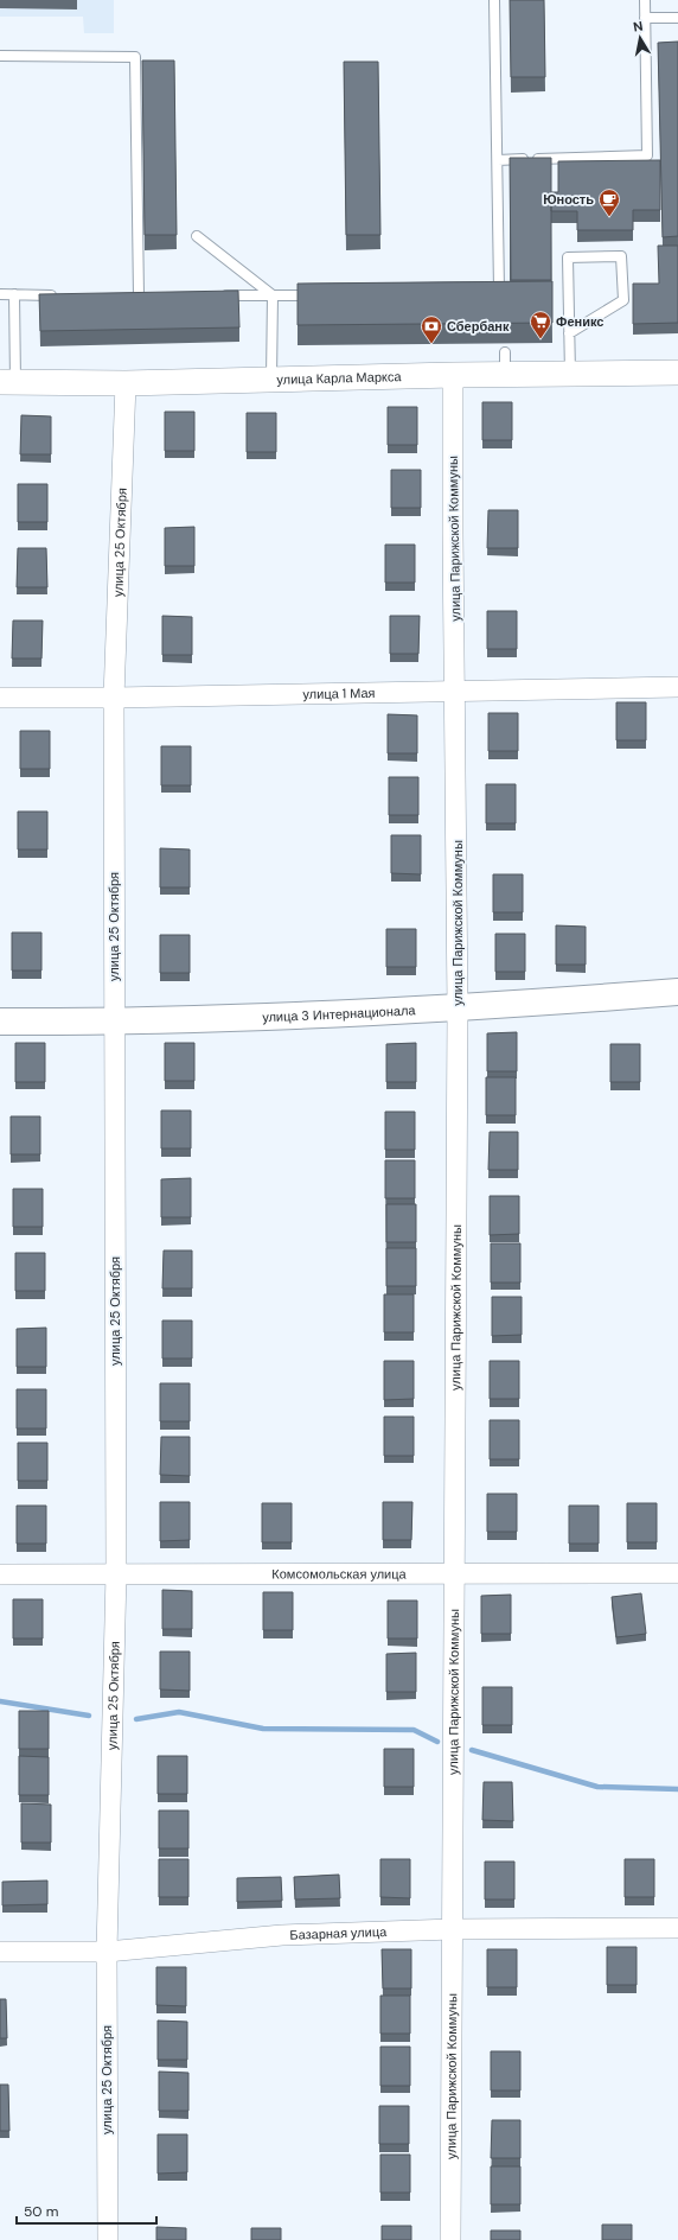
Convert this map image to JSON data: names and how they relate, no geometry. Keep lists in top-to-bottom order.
{
  "streets": {
    "main road": ["улица 3 Интернационала"],
    "street": [
      "улица Карла Маркса",
      "улица Парижской Коммуны",
      "улица 25 Октября",
      "улица 1 Мая",
      "Комсомольская улица",
      "Базарная улица"
    ]
  },
  "crossings": [
    ["улица Карла Маркса", "улица Парижской Коммуны"],
    ["улица Карла Маркса", "улица 25 Октября"],
    ["улица Парижской Коммуны", "улица 1 Мая"],
    ["улица Парижской Коммуны", "улица 3 Интернационала"],
    ["улица Парижской Коммуны", "Комсомольская улица"],
    ["улица Парижской Коммуны", "Базарная улица"],
    ["улица 25 Октября", "улица 1 Мая"],
    ["улица 25 Октября", "улица 3 Интернационала"],
    ["улица 25 Октября", "Комсомольская улица"],
    ["улица 25 Октября", "Базарная улица"]
  ],
  "places": {
    "cafe": ["Юность"],
    "supermarket": ["Феникс"],
    "bank": ["Сбербанк"]
  },
  "scale_bar": "50 m",
  "north": "top"
}
